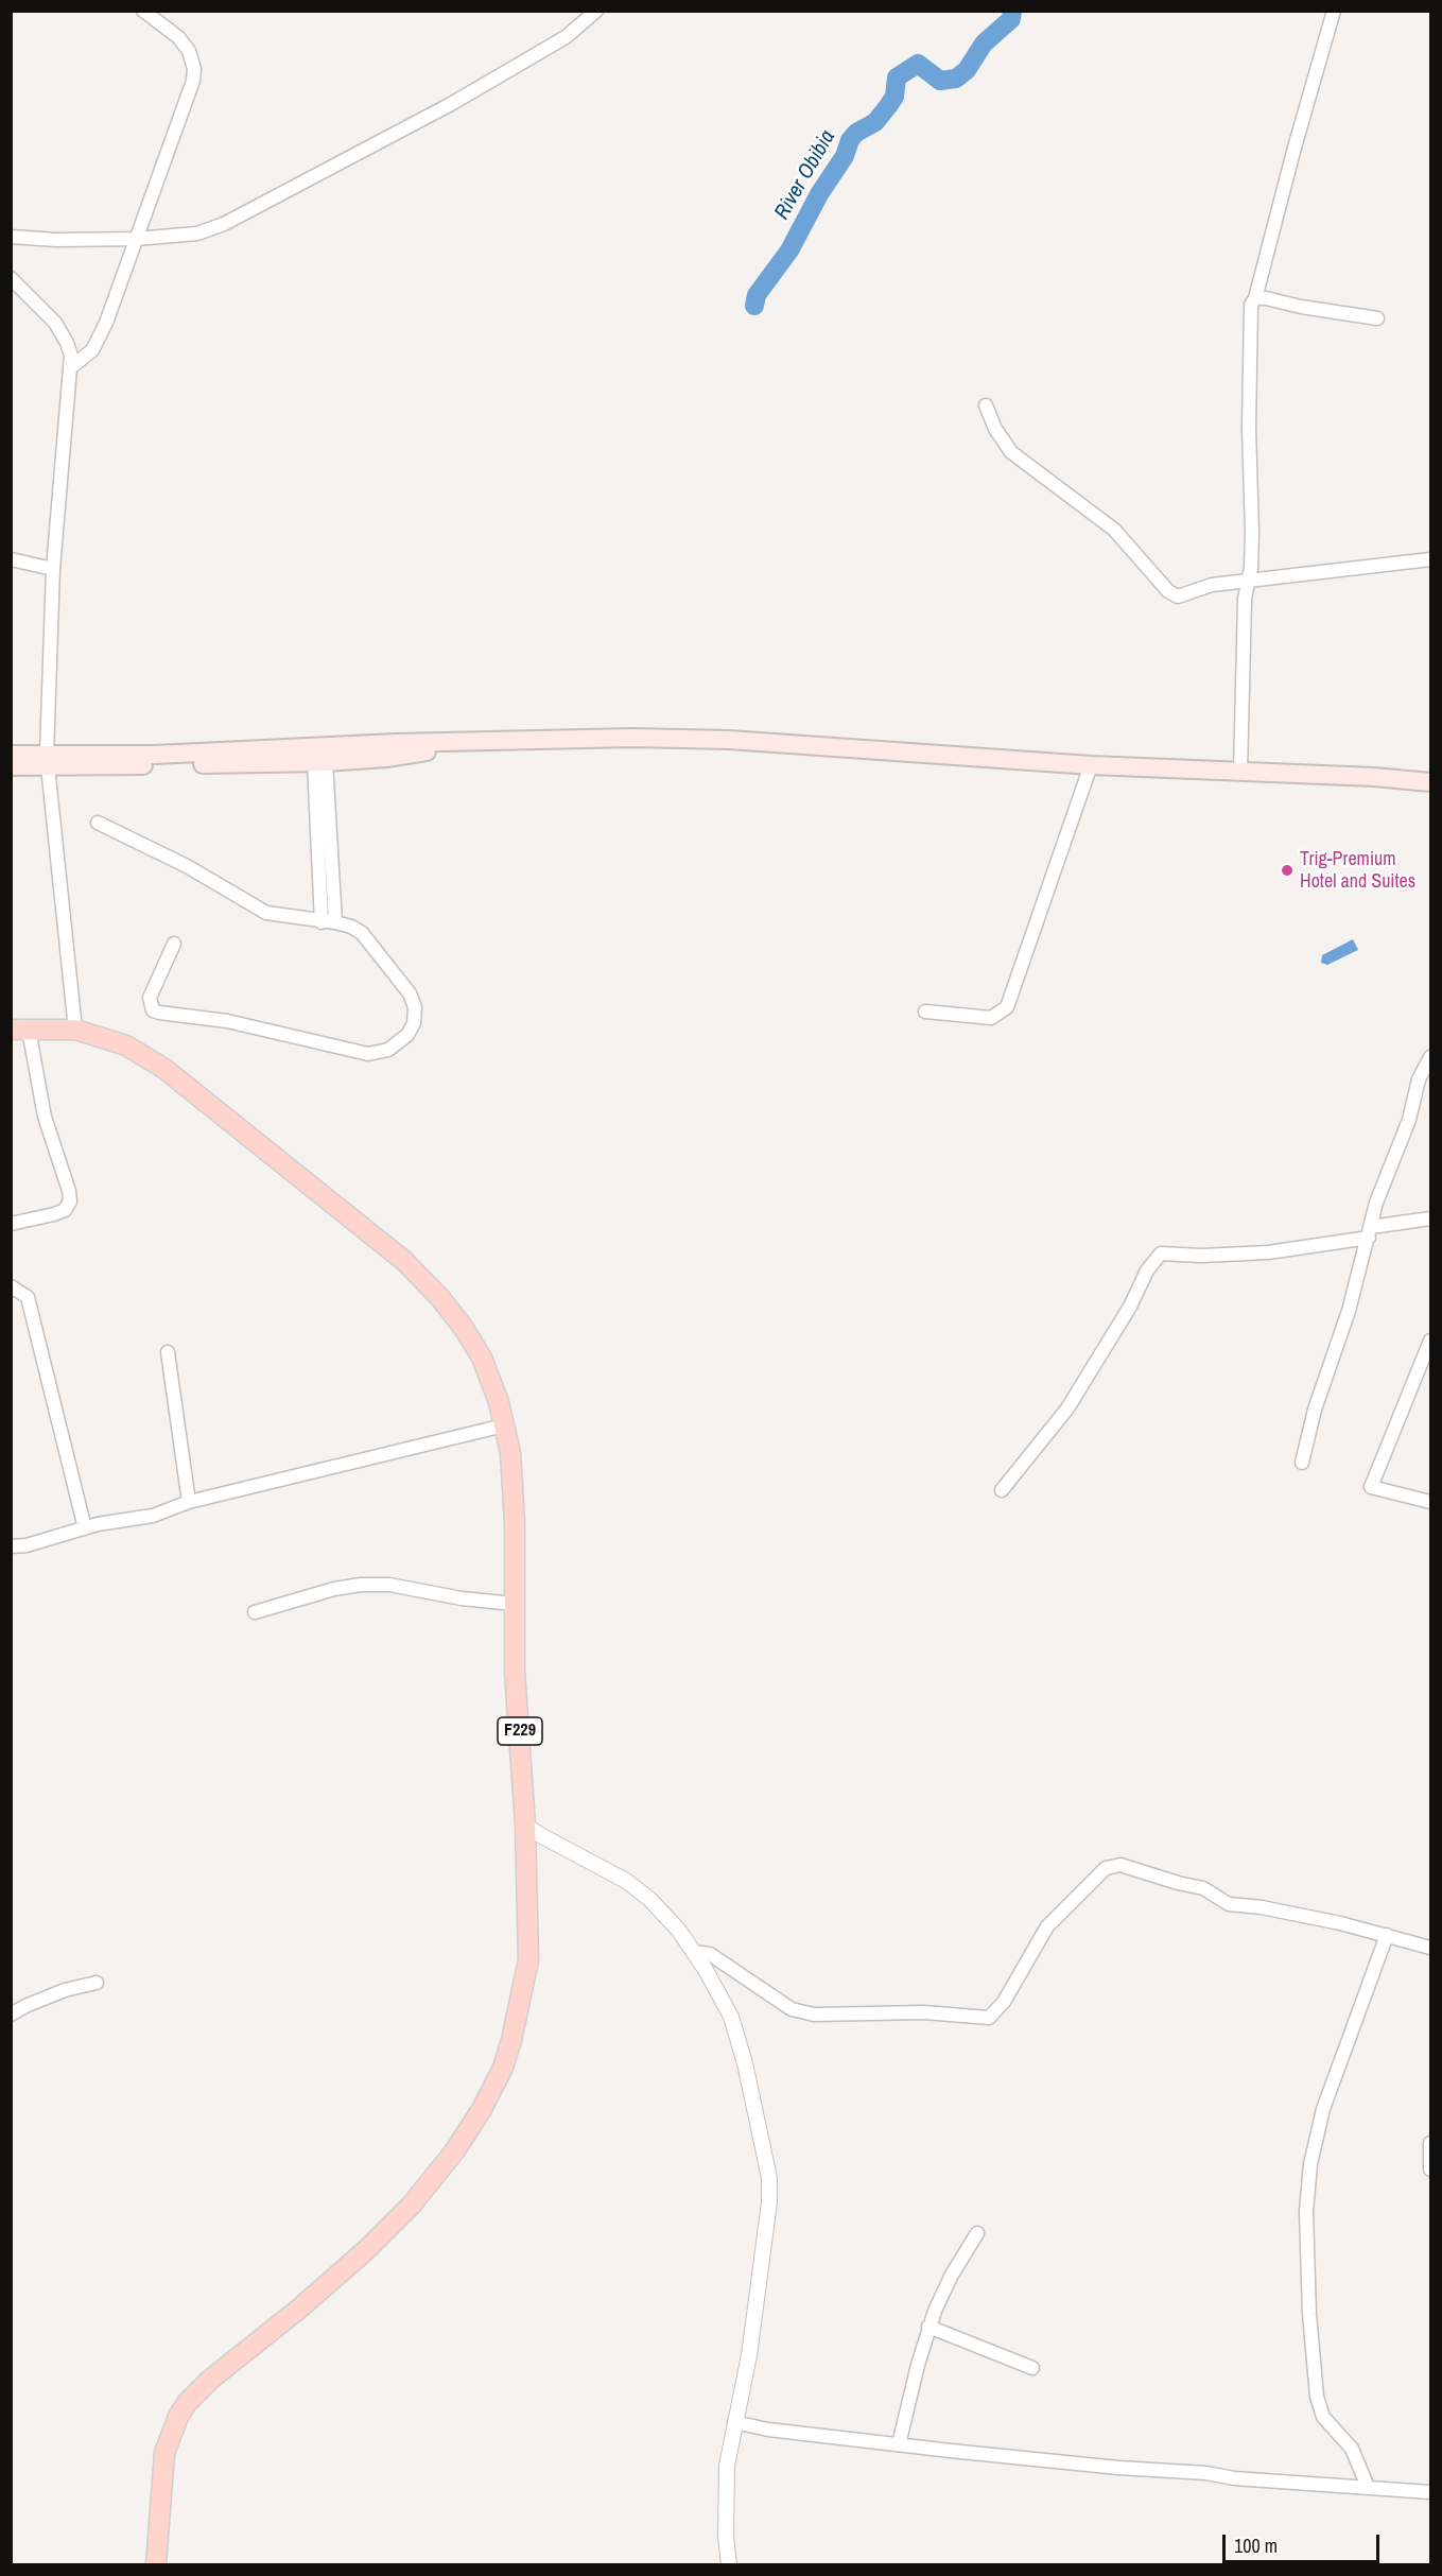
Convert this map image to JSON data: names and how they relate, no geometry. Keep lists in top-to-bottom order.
{
  "streets": {
    "main road": ["F229"]
  },
  "water": ["River Obibia"],
  "places": ["Trig-Premium Hotel and Suites"],
  "scale_bar": "100 m"
}
